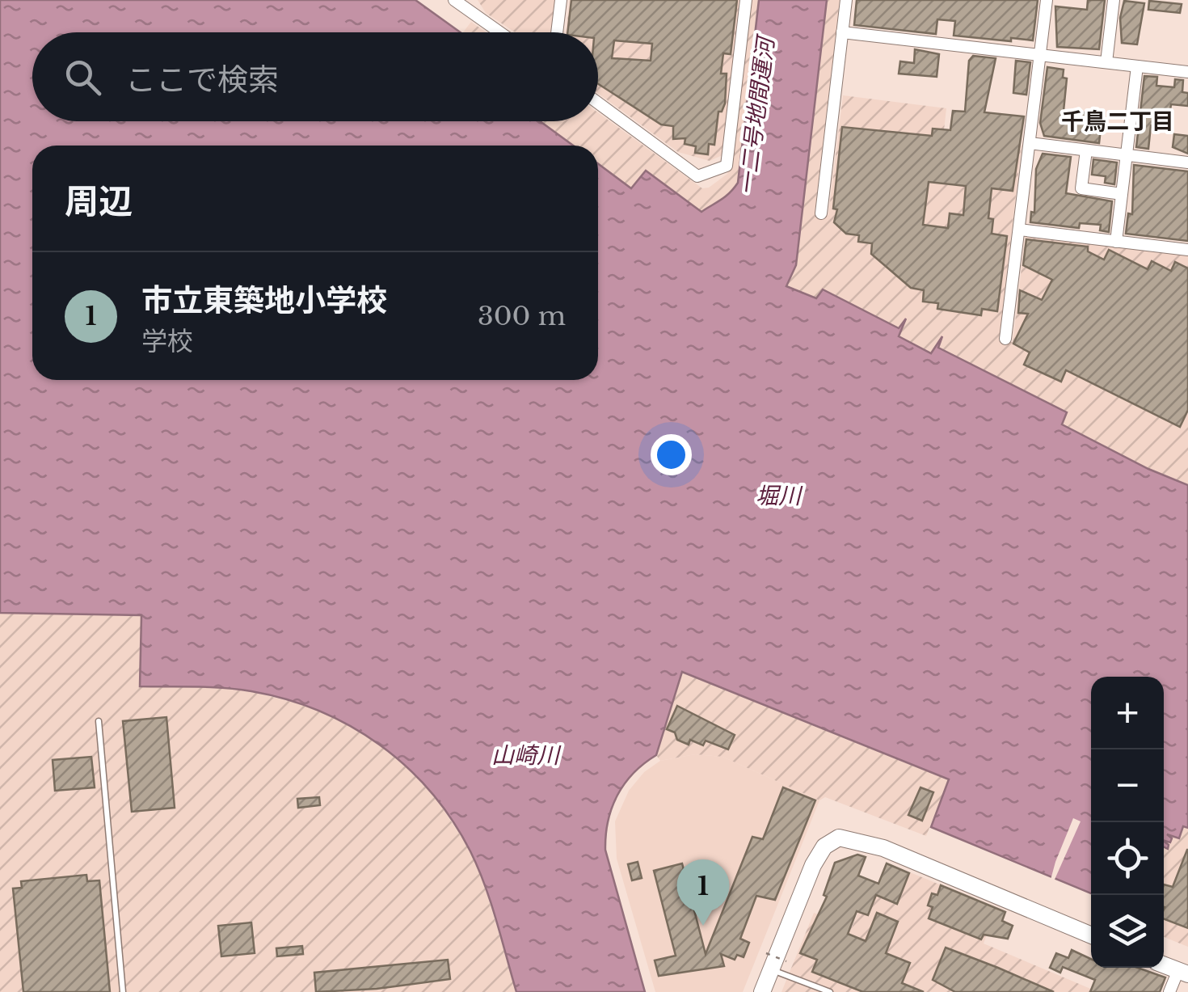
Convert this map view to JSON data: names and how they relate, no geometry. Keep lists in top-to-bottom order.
{
  "districts": ["千鳥二丁目"],
  "water": ["一二号地間運河", "堀川", "山崎川"],
  "page": {
    "search": "ここで検索",
    "heading": "周辺",
    "list": [
      {
        "mark": "1",
        "name": "市立東築地小学校",
        "note": "学校",
        "value": "300 m"
      }
    ],
    "map_buttons": ["+", "−"],
    "pins": "1"
  }
}
